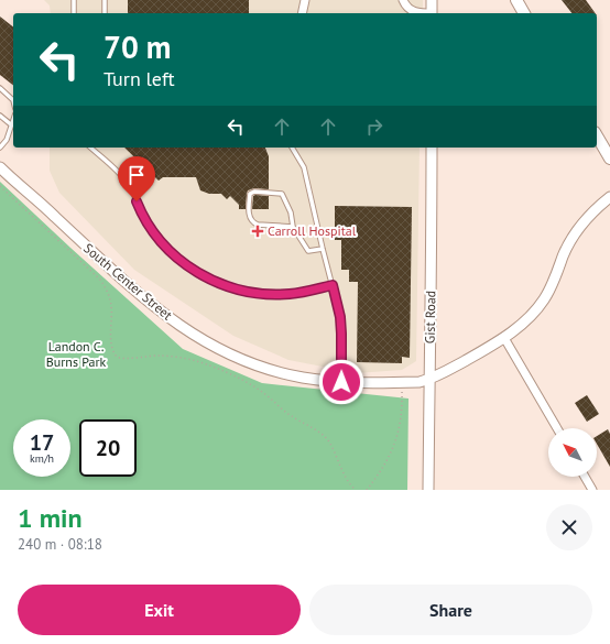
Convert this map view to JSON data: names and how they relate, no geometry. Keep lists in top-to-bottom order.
{
  "streets": {
    "street": ["South Center Street", "Gist Road"]
  },
  "crossings": [
    ["South Center Street", "Gist Road"]
  ],
  "parks": ["Landon C. Burns Park"],
  "places": {
    "health": ["Carroll Hospital"]
  },
  "north": "top left",
  "page": {
    "turn": ["70 m", "Turn left"],
    "speed": "17 km/h",
    "limit": "20",
    "heading": ["1 min", "240 m · 08:18"],
    "buttons": ["Exit", "Share"]
  }
}
